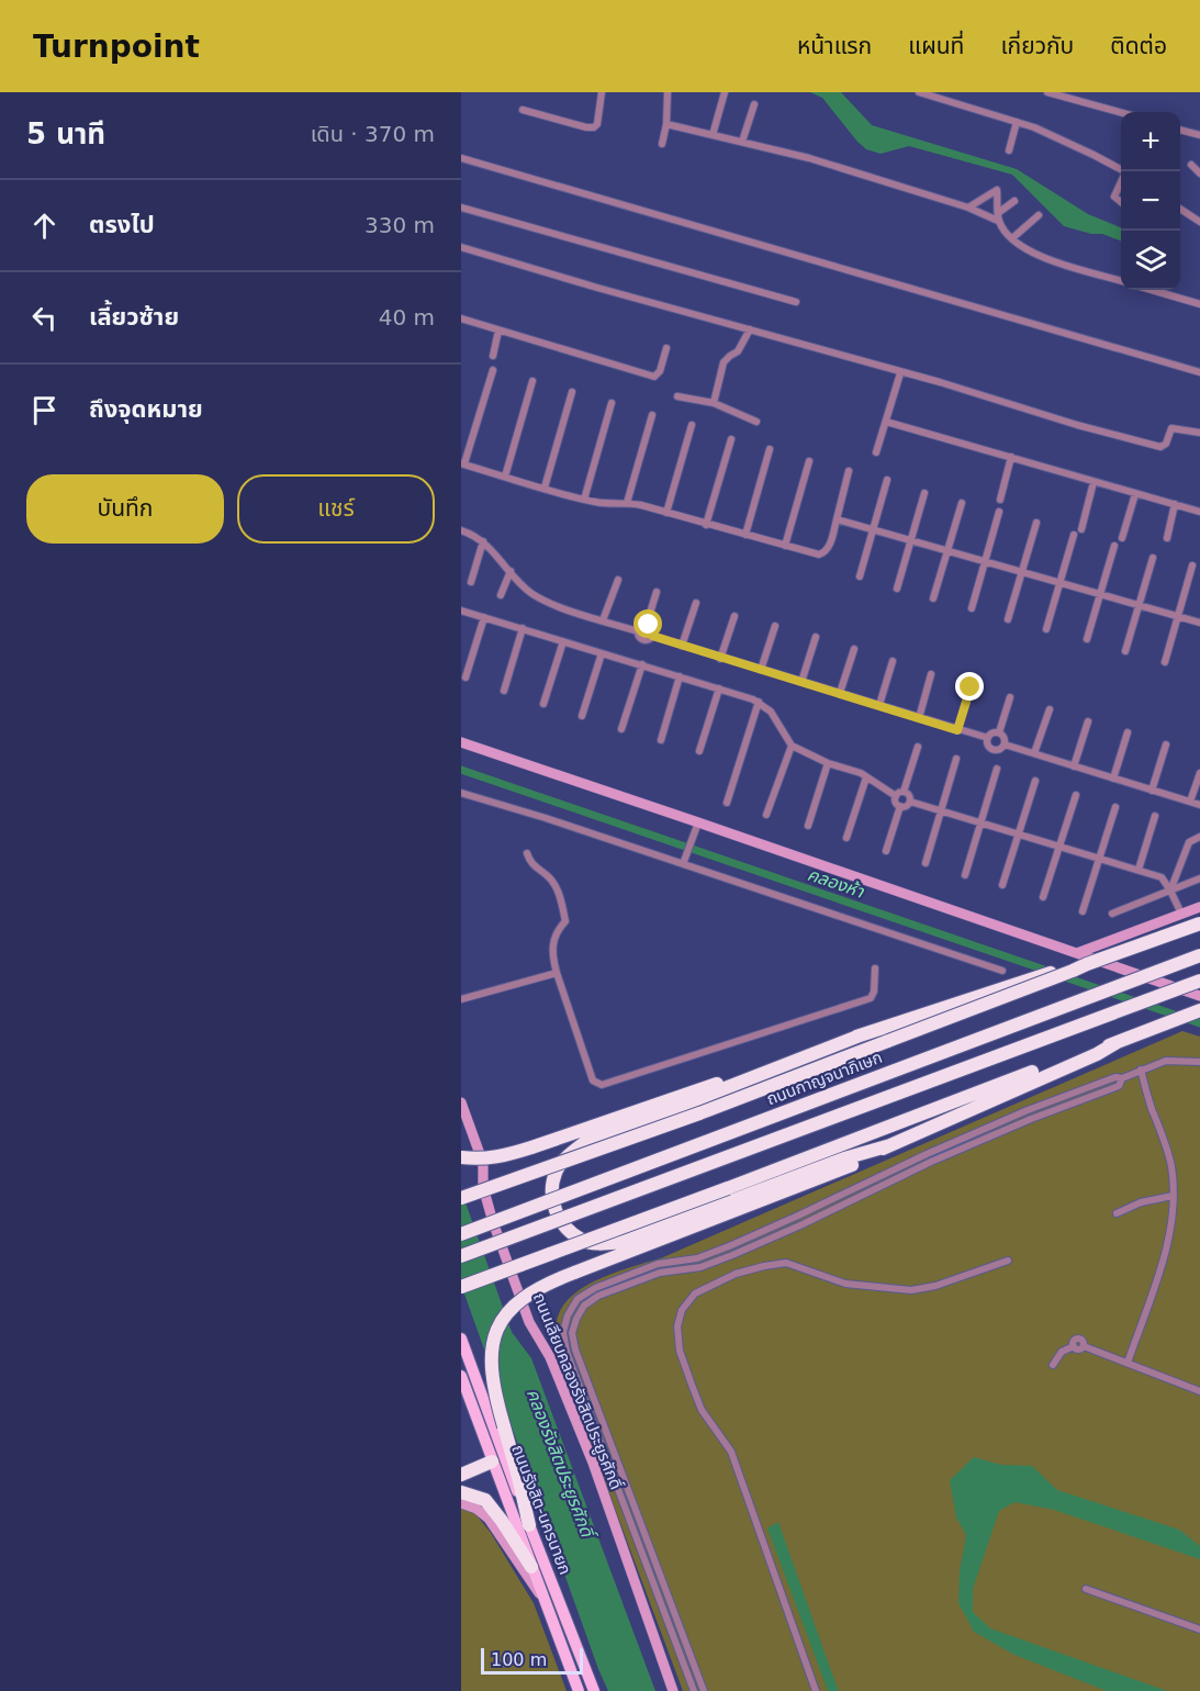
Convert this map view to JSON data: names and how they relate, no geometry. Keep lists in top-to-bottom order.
{
  "streets": {
    "highway": ["ถนนกาญจนาภิเษก"],
    "main road": ["ถนนรังสิต-นครนายก"],
    "street": ["ถนนเลียบคลองรังสิตประยูรศักดิ์"]
  },
  "water": ["คลองห้า", "คลองรังสิตประยูรศักดิ์"],
  "scale_bar": "100 m",
  "page": {
    "header": "Turnpoint",
    "nav": [
      "หน้าแรก",
      "แผนที่",
      "เกี่ยวกับ",
      "ติดต่อ"
    ],
    "heading": ["5 นาที", "เดิน · 370 m"],
    "map_buttons": ["+", "−"],
    "list": [
      ["ตรงไป", "330 m"],
      ["เลี้ยวซ้าย", "40 m"],
      "ถึงจุดหมาย"
    ],
    "buttons": ["บันทึก", "แชร์"],
    "scale": "100 m"
  }
}
